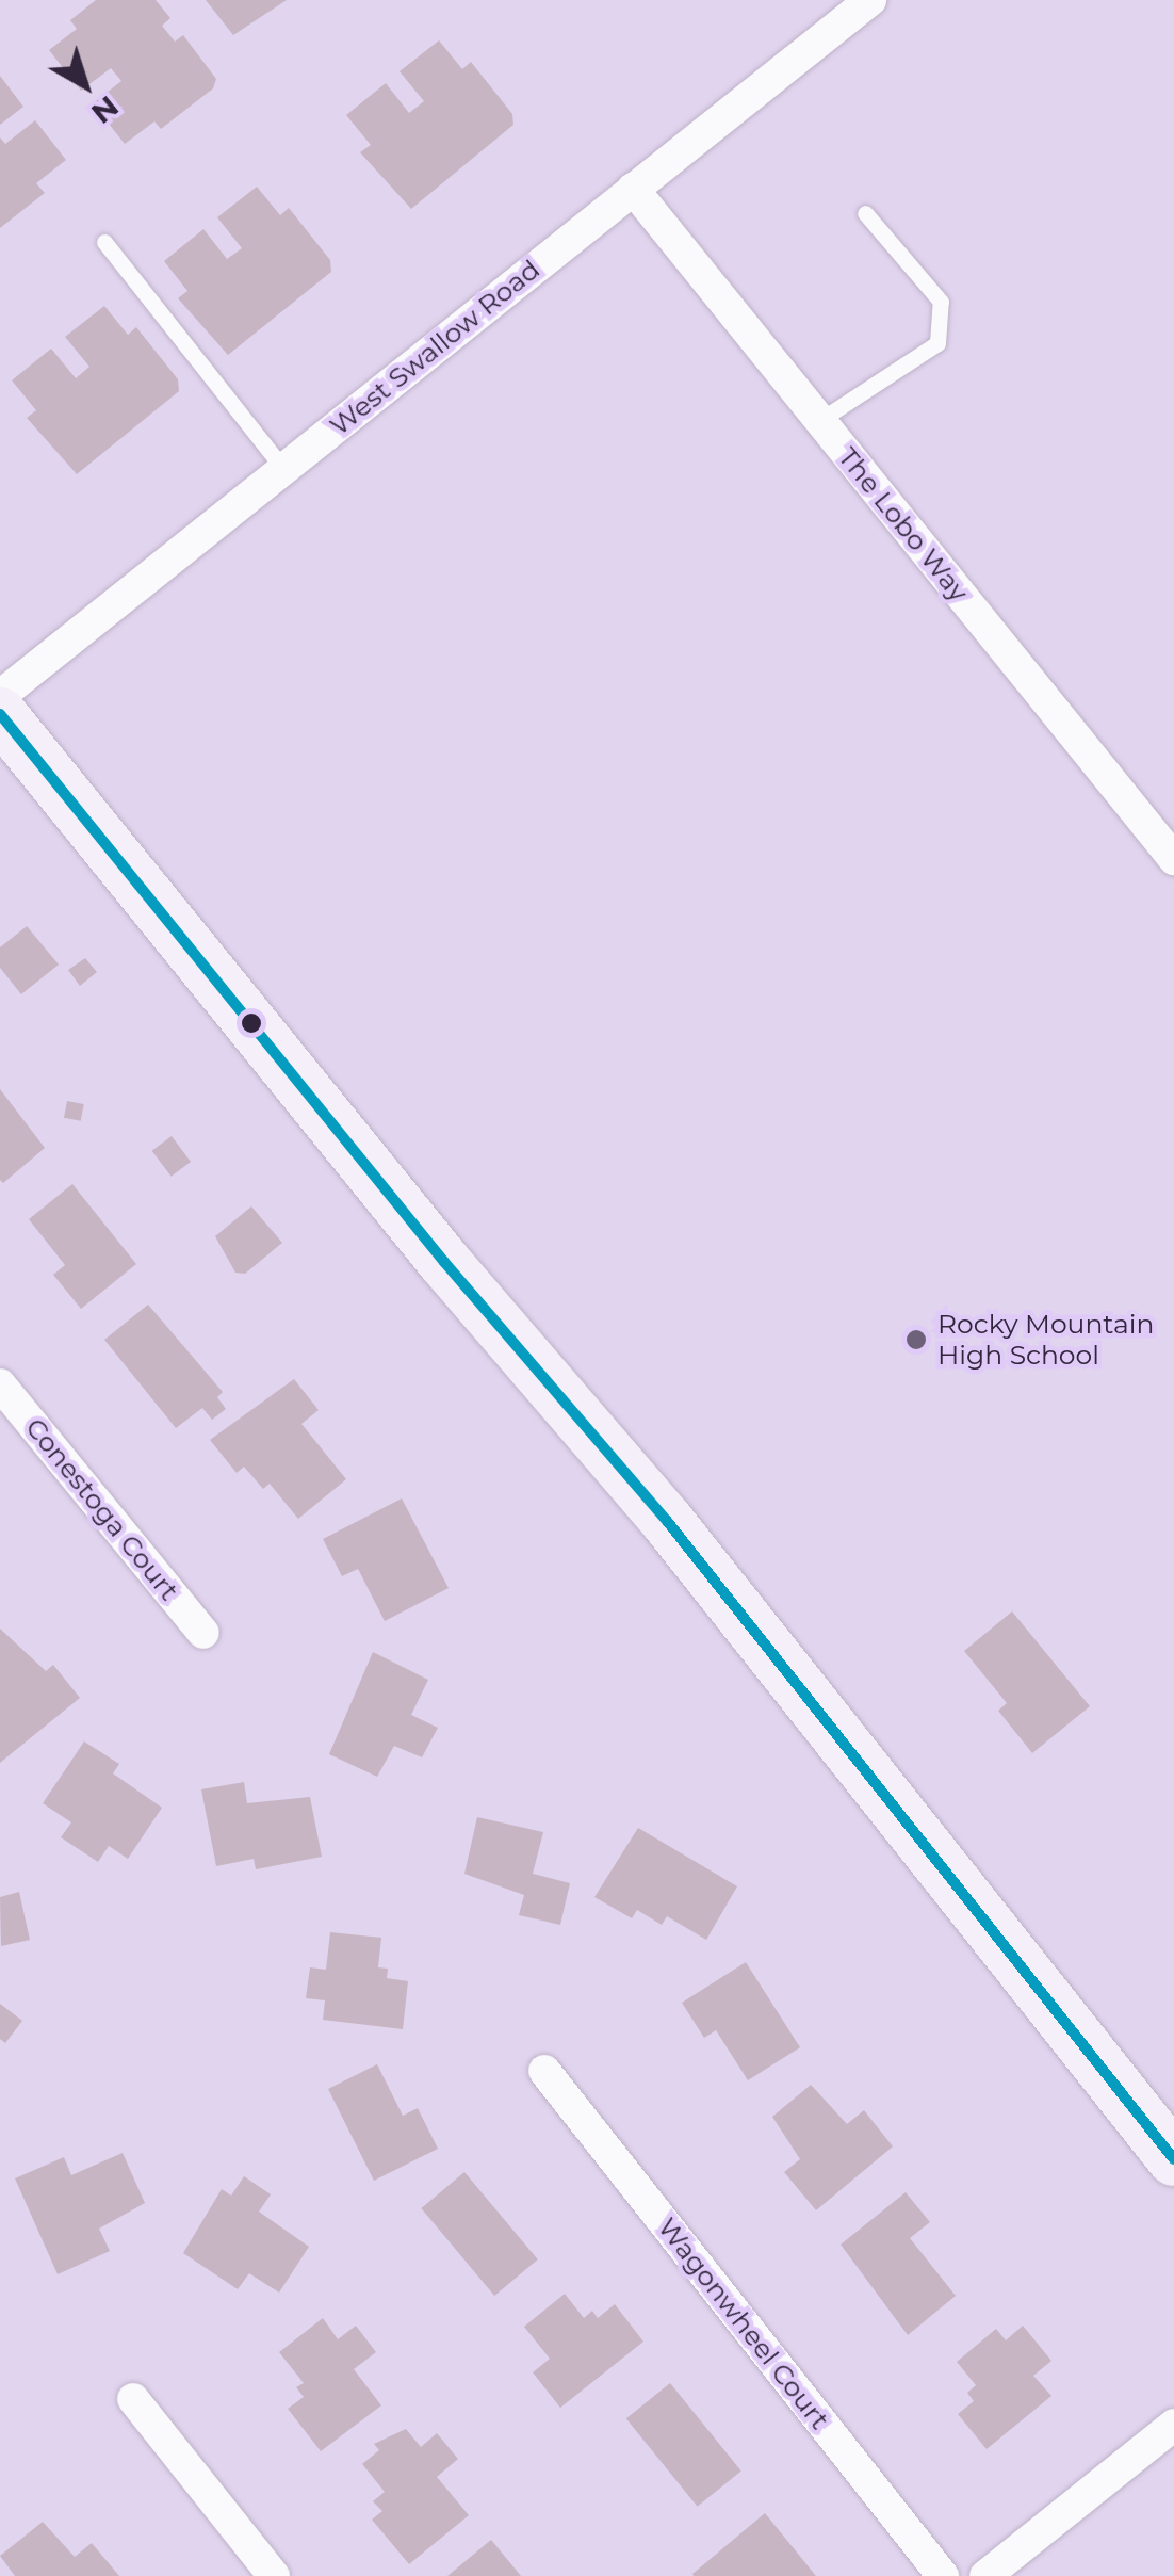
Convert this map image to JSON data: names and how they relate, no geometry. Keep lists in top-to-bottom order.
{
  "streets": {
    "street": [
      "West Swallow Road",
      "The Lobo Way",
      "Conestoga Court",
      "Wagonwheel Court"
    ]
  },
  "crossings": [
    ["West Swallow Road", "The Lobo Way"]
  ],
  "places": ["Rocky Mountain High School"],
  "north": "bottom right"
}
